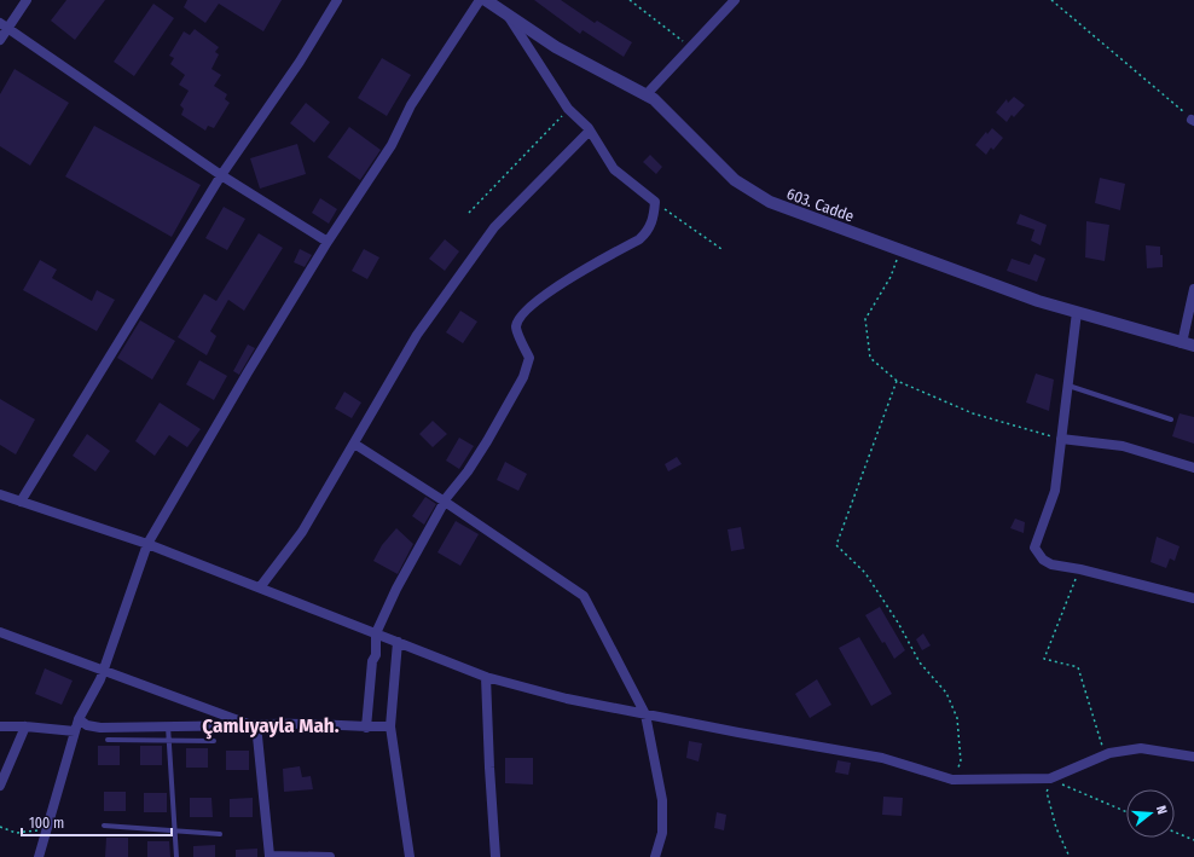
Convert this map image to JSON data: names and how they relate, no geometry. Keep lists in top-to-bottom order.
{
  "streets": {
    "street": ["603. Cadde"]
  },
  "districts": ["Çamlıyayla Mah."],
  "scale_bar": "100 m",
  "north": "right"
}
